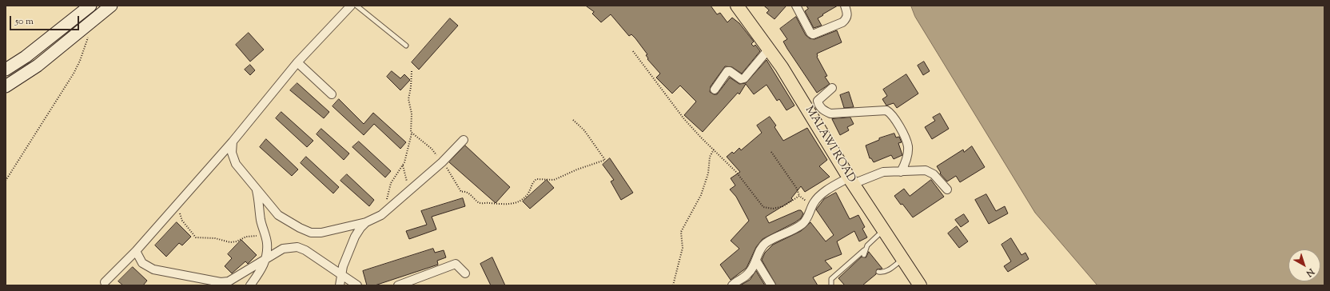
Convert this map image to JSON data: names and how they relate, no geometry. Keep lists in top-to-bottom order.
{
  "streets": {
    "main road": ["MALAWI ROAD"]
  },
  "scale_bar": "50 m",
  "north": "bottom right"
}
